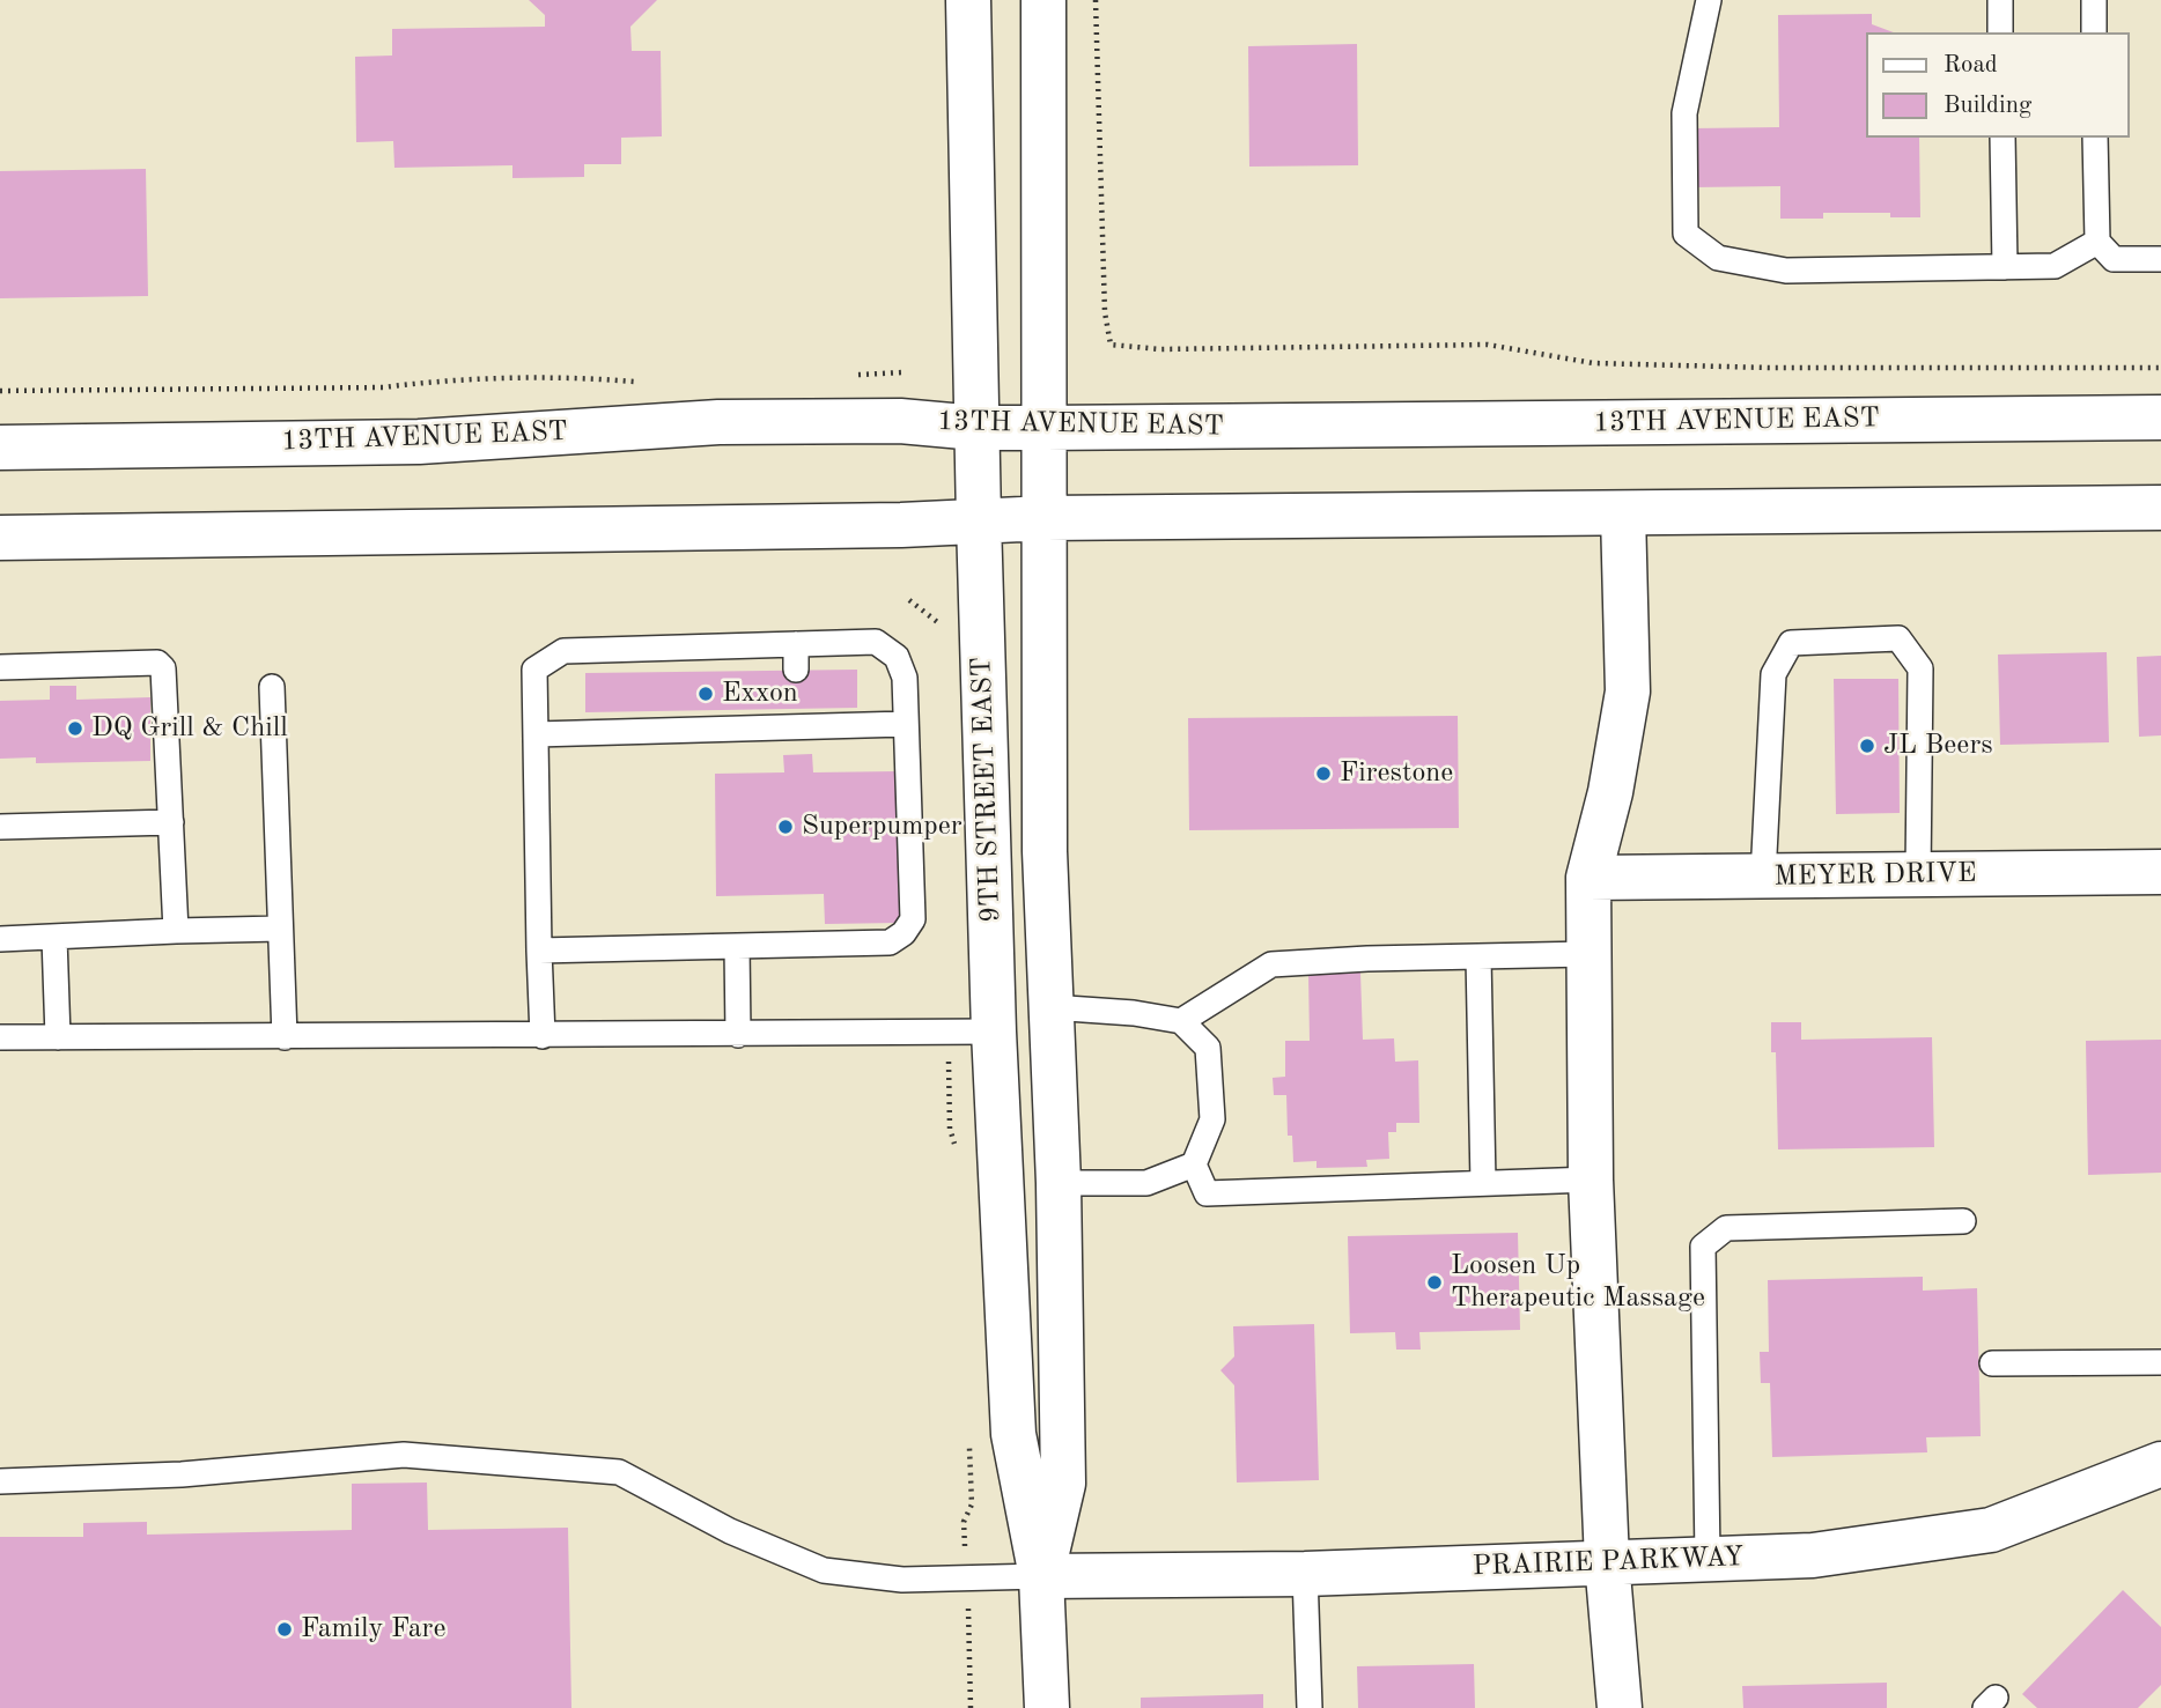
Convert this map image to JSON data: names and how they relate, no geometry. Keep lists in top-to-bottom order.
{
  "streets": {
    "main road": [
      "13TH AVENUE EAST",
      "9TH STREET EAST",
      "MEYER DRIVE",
      "PRAIRIE PARKWAY"
    ]
  },
  "crossings": [
    ["13TH AVENUE EAST", "9TH STREET EAST"],
    ["9TH STREET EAST", "PRAIRIE PARKWAY"]
  ],
  "places": [
    "Exxon",
    "DQ Grill & Chill",
    "JL Beers",
    "Firestone",
    "Superpumper",
    "Loosen Up Therapeutic Massage",
    "Family Fare"
  ],
  "legend": ["Road", "Building"]
}
